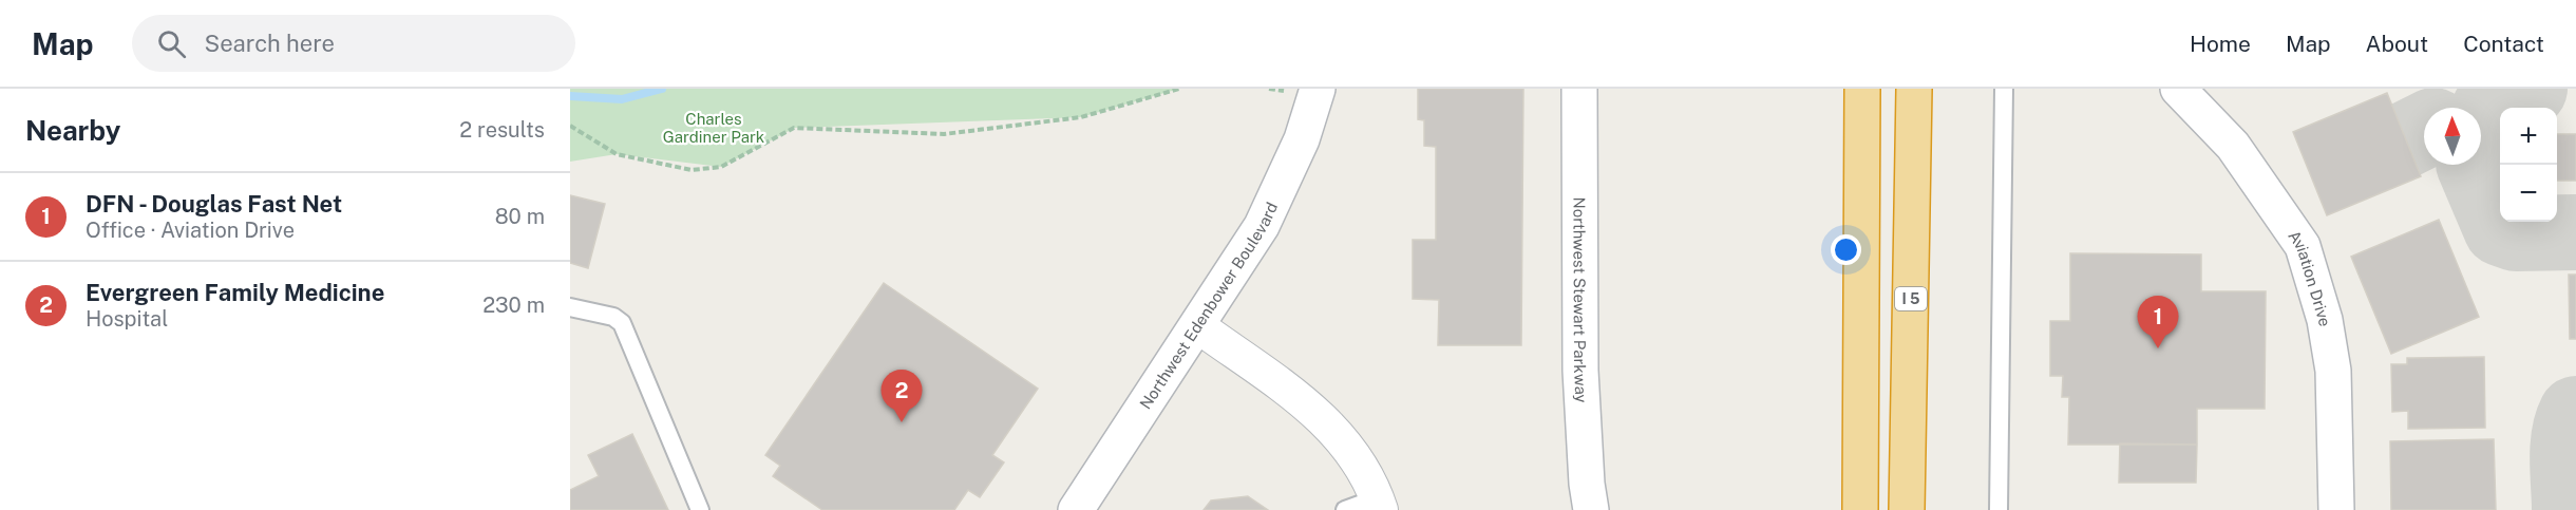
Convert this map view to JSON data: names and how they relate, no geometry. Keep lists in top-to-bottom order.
{
  "streets": {
    "highway": ["I 5"],
    "street": ["Aviation Drive", "Northwest Stewart Parkway", "Northwest Edenbower Boulevard"]
  },
  "parks": ["Charles Gardiner Park"],
  "north": "top",
  "page": {
    "header": "Map",
    "search": "Search here",
    "nav": [
      "Home",
      "Map",
      "About",
      "Contact"
    ],
    "heading": ["Nearby", "2 results"],
    "map_buttons": ["+", "−"],
    "list": [
      {
        "mark": "1",
        "name": "DFN - Douglas Fast Net",
        "note": "Office · Aviation Drive",
        "value": "80 m"
      },
      {
        "mark": "2",
        "name": "Evergreen Family Medicine",
        "note": "Hospital",
        "value": "230 m"
      }
    ],
    "pins": ["1", "2"]
  }
}
